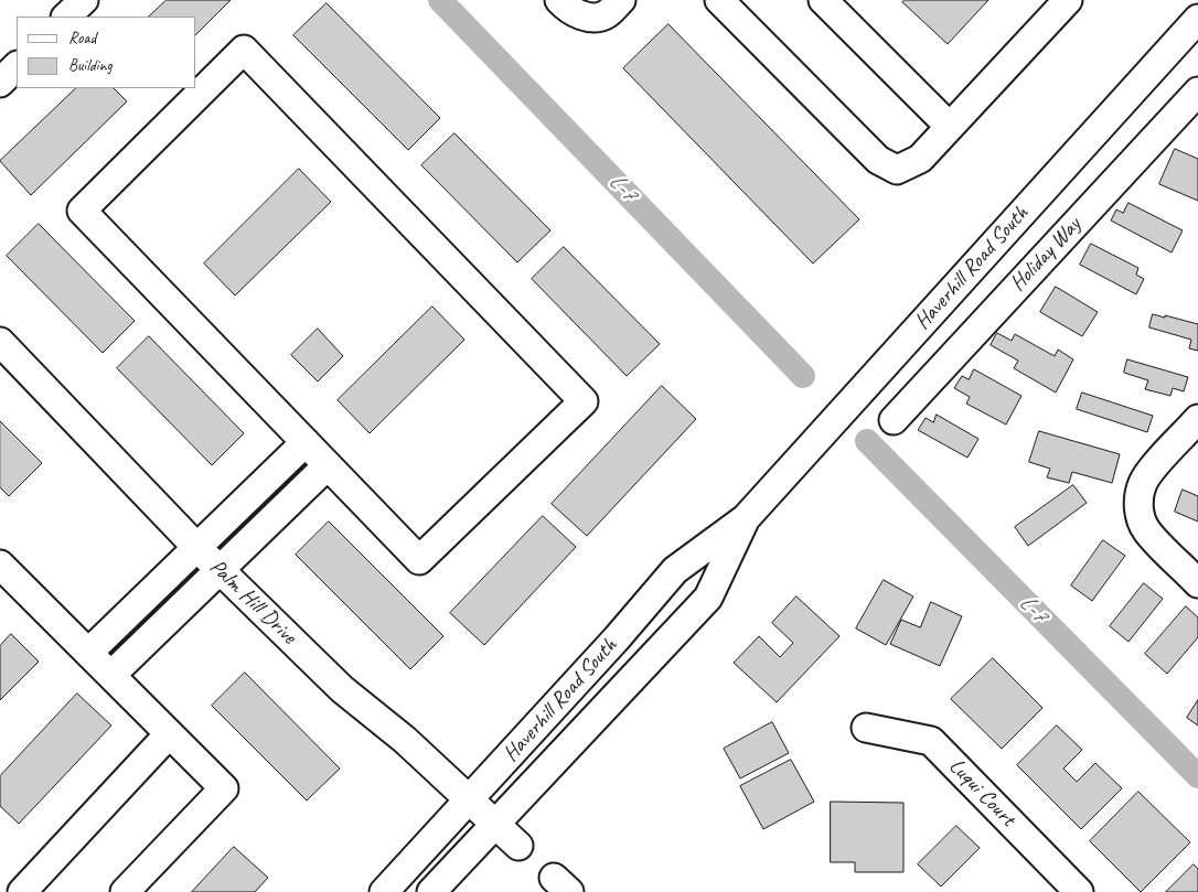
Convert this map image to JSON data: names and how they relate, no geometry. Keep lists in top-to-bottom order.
{
  "streets": {
    "street": [
      "Holiday Way",
      "Haverhill Road South",
      "Palm Hill Drive",
      "Luqui Court"
    ]
  },
  "crossings": [
    ["Haverhill Road South", "Palm Hill Drive"]
  ],
  "water": ["L-7"],
  "legend": ["Road", "Building"]
}
